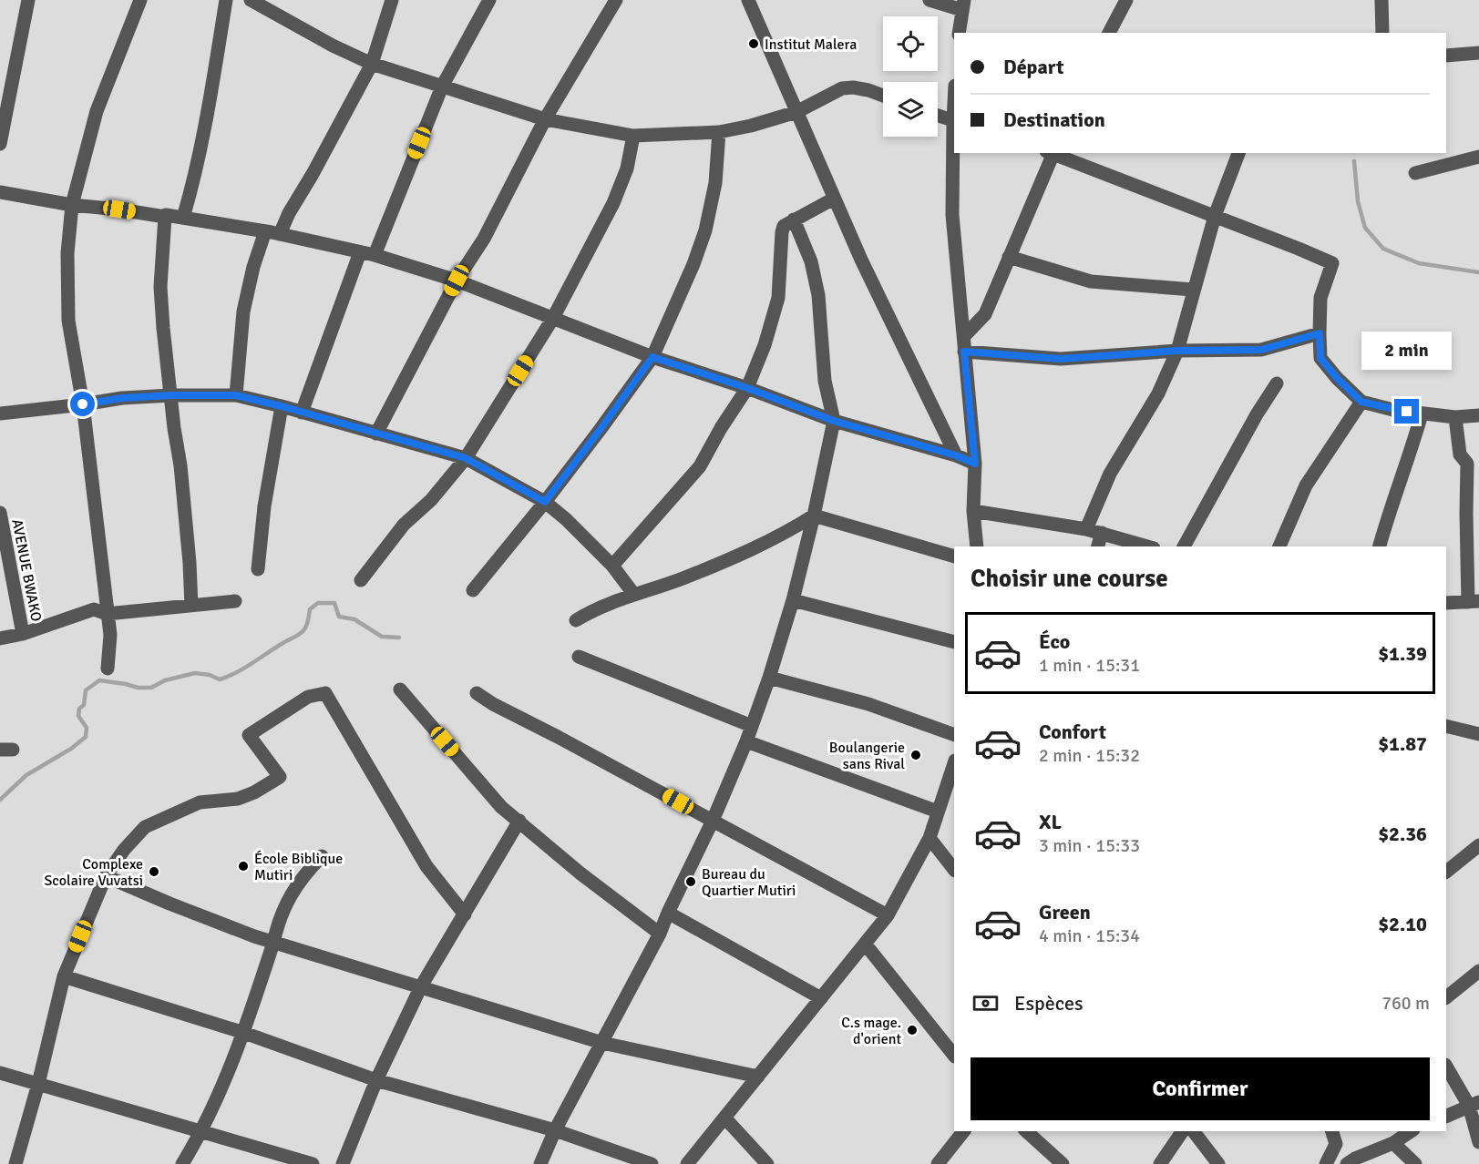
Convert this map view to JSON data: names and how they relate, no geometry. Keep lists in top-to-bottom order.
{
  "streets": {
    "street": ["AVENUE BWAKO"]
  },
  "places": [
    "Institut Malera",
    "Boulangerie sans Rival",
    "École Biblique Mutiri",
    "Complexe Scolaire Vuvatsi",
    "Bureau du Quartier Mutiri",
    "C.s mage. d'orient"
  ],
  "page": {
    "banner": ["Départ", "Destination"],
    "bubble": "2 min",
    "heading": "Choisir une course",
    "list": [
      {
        "name": "Éco",
        "note": "1 min · 15:31",
        "value": "$1.39"
      },
      {
        "name": "Confort",
        "note": "2 min · 15:32",
        "value": "$1.87"
      },
      {
        "name": "XL",
        "note": "3 min · 15:33",
        "value": "$2.36"
      },
      {
        "name": "Green",
        "note": "4 min · 15:34",
        "value": "$2.10"
      }
    ],
    "pay": ["Espèces", "760 m"],
    "buttons": "Confirmer"
  }
}
